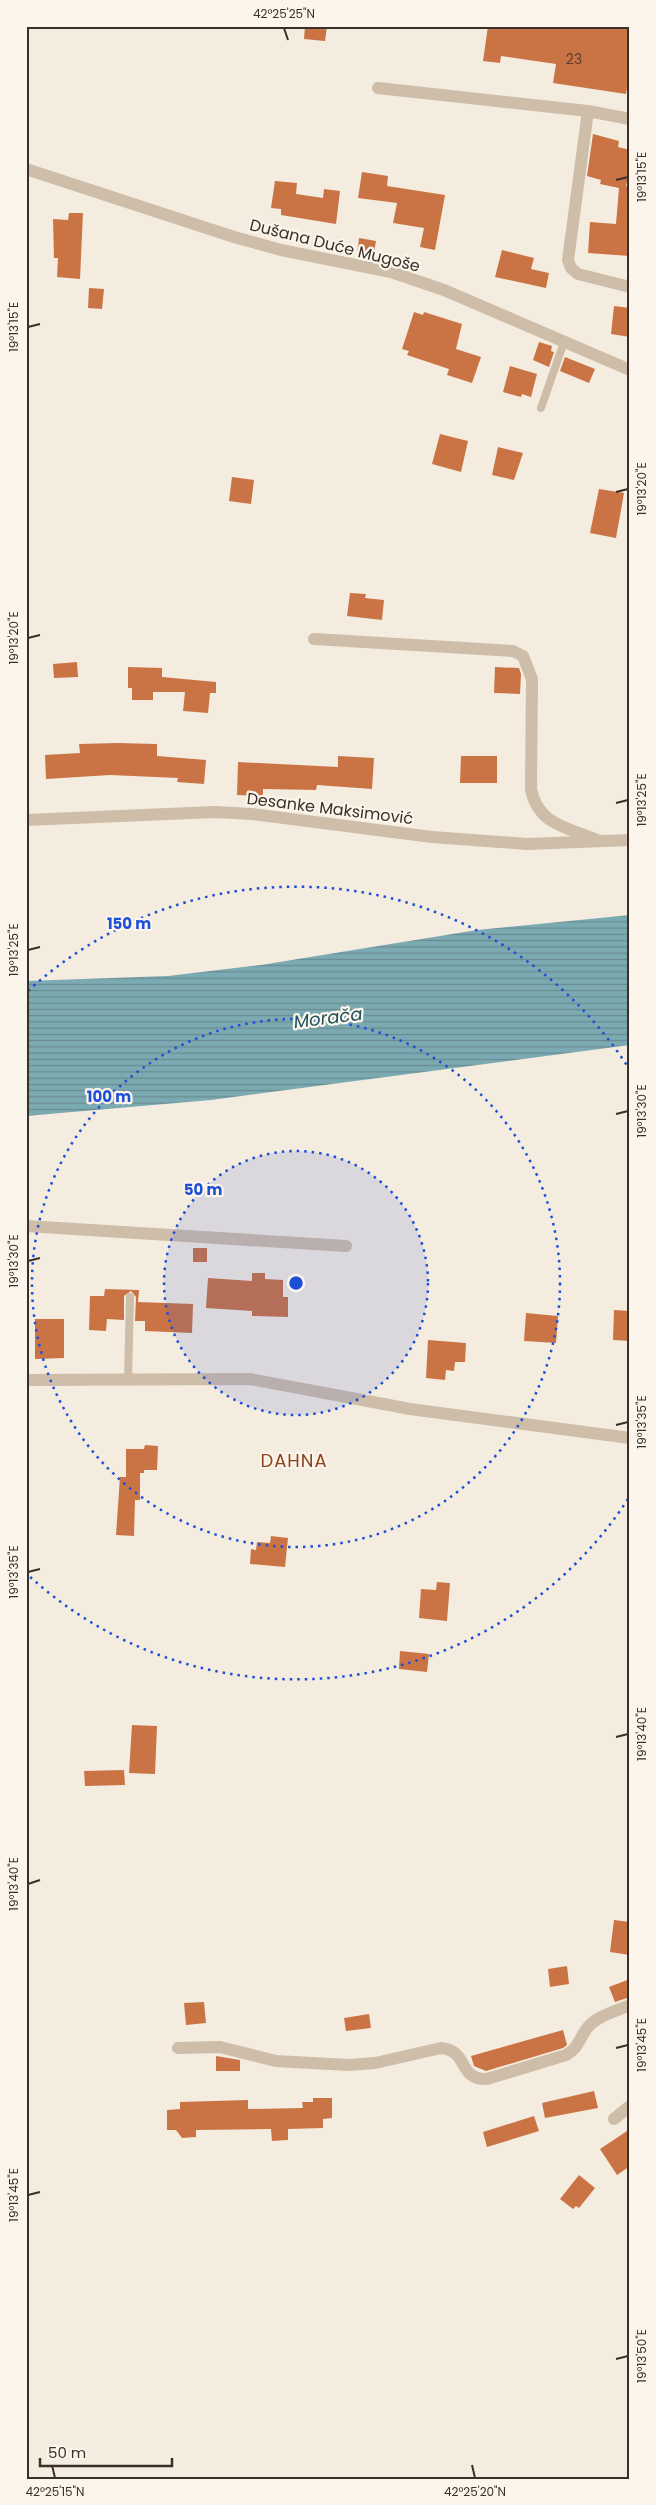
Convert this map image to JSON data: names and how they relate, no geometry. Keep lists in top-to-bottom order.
{
  "streets": {
    "street": ["Dušana Duće Mugoše", "Desanke Maksimović"]
  },
  "districts": ["DAHNA"],
  "water": ["Morača"],
  "house_numbers": ["23"],
  "scale_bar": "50 m",
  "coordinates": [
    "42°25'25\"N",
    "19°13'15\"E",
    "19°13'20\"E",
    "19°13'25\"E",
    "19°13'30\"E",
    "19°13'35\"E",
    "19°13'40\"E",
    "19°13'45\"E",
    "19°13'50\"E",
    "42°25'15\"N",
    "42°25'20\"N"
  ],
  "rings": ["150 m", "100 m", "50 m"]
}
